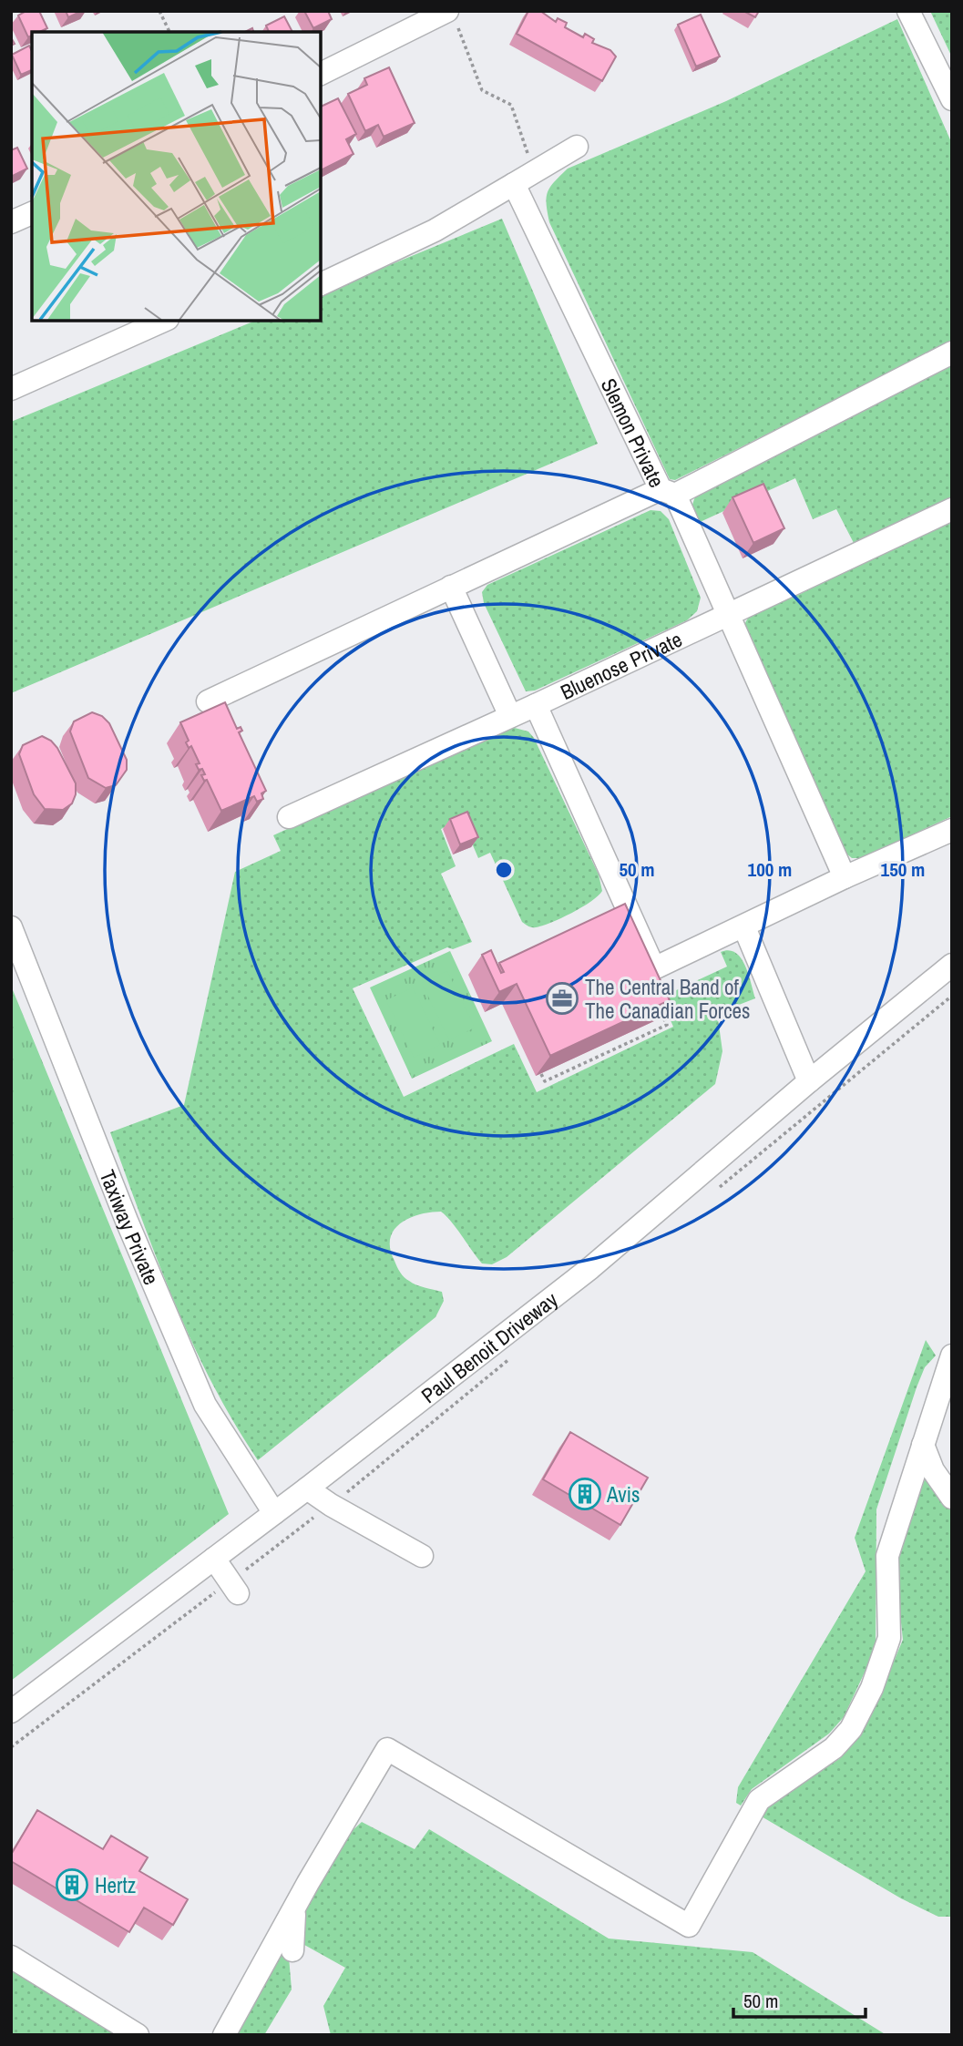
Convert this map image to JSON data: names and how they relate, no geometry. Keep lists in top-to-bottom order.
{
  "streets": {
    "street": [
      "Slemon Private",
      "Bluenose Private",
      "Taxiway Private",
      "Paul Benoit Driveway"
    ]
  },
  "crossings": [
    ["Slemon Private", "Bluenose Private"],
    ["Taxiway Private", "Paul Benoit Driveway"]
  ],
  "places": {
    "office": ["The Central Band of The Canadian Forces"],
    "building": ["Avis", "Hertz"]
  },
  "scale_bar": "50 m",
  "rings": ["50 m", "100 m", "150 m"]
}
